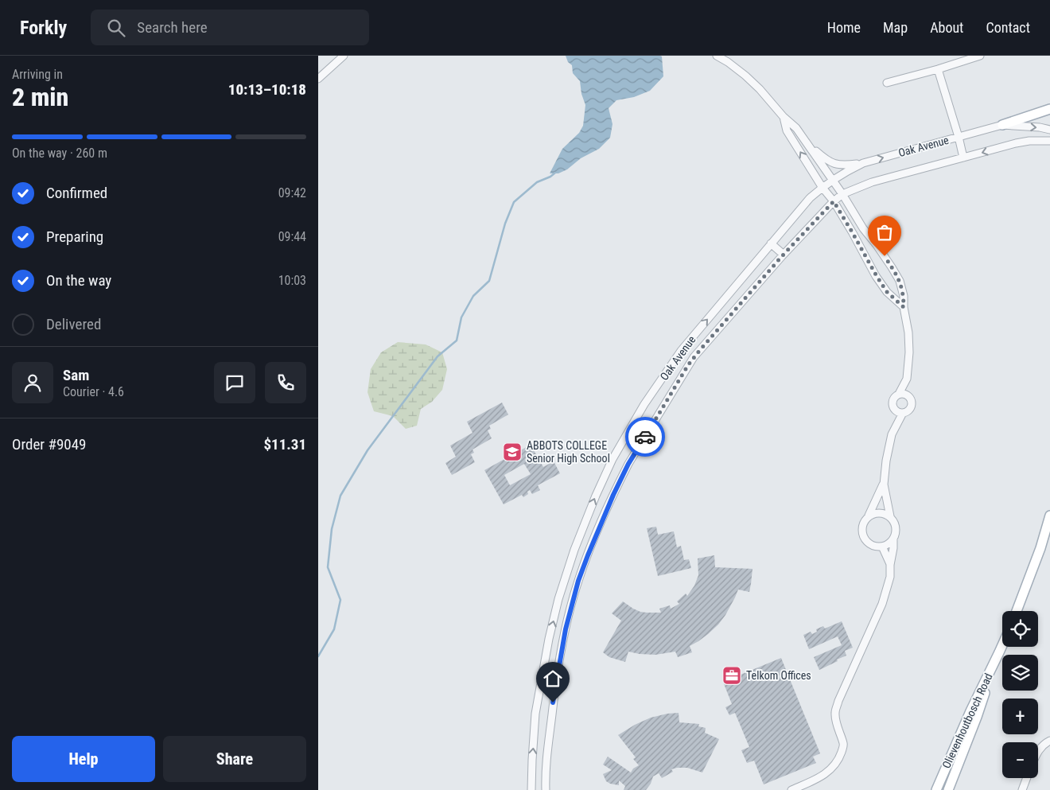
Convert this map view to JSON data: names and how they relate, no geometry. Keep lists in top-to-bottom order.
{
  "streets": {
    "main road": ["Olievenhoutbosch Road"],
    "street": ["Oak Avenue"]
  },
  "places": {
    "school or university": ["ABBOTS COLLEGE Senior High School"],
    "office": ["Telkom Offices"]
  },
  "page": {
    "header": "Forkly",
    "search": "Search here",
    "nav": [
      "Home",
      "Map",
      "About",
      "Contact"
    ],
    "heading": ["2 min", "Arriving in", "10:13–10:18"],
    "panel": [
      "Sam",
      "Courier · 4.6",
      "Order #9049",
      "$11.31"
    ],
    "bar": "On the way · 260 m",
    "list": [
      ["Confirmed", "09:42"],
      ["Preparing", "09:44"],
      ["On the way", "10:03"],
      "Delivered"
    ],
    "map_buttons": ["+", "−"],
    "buttons": ["Help", "Share"]
  }
}
